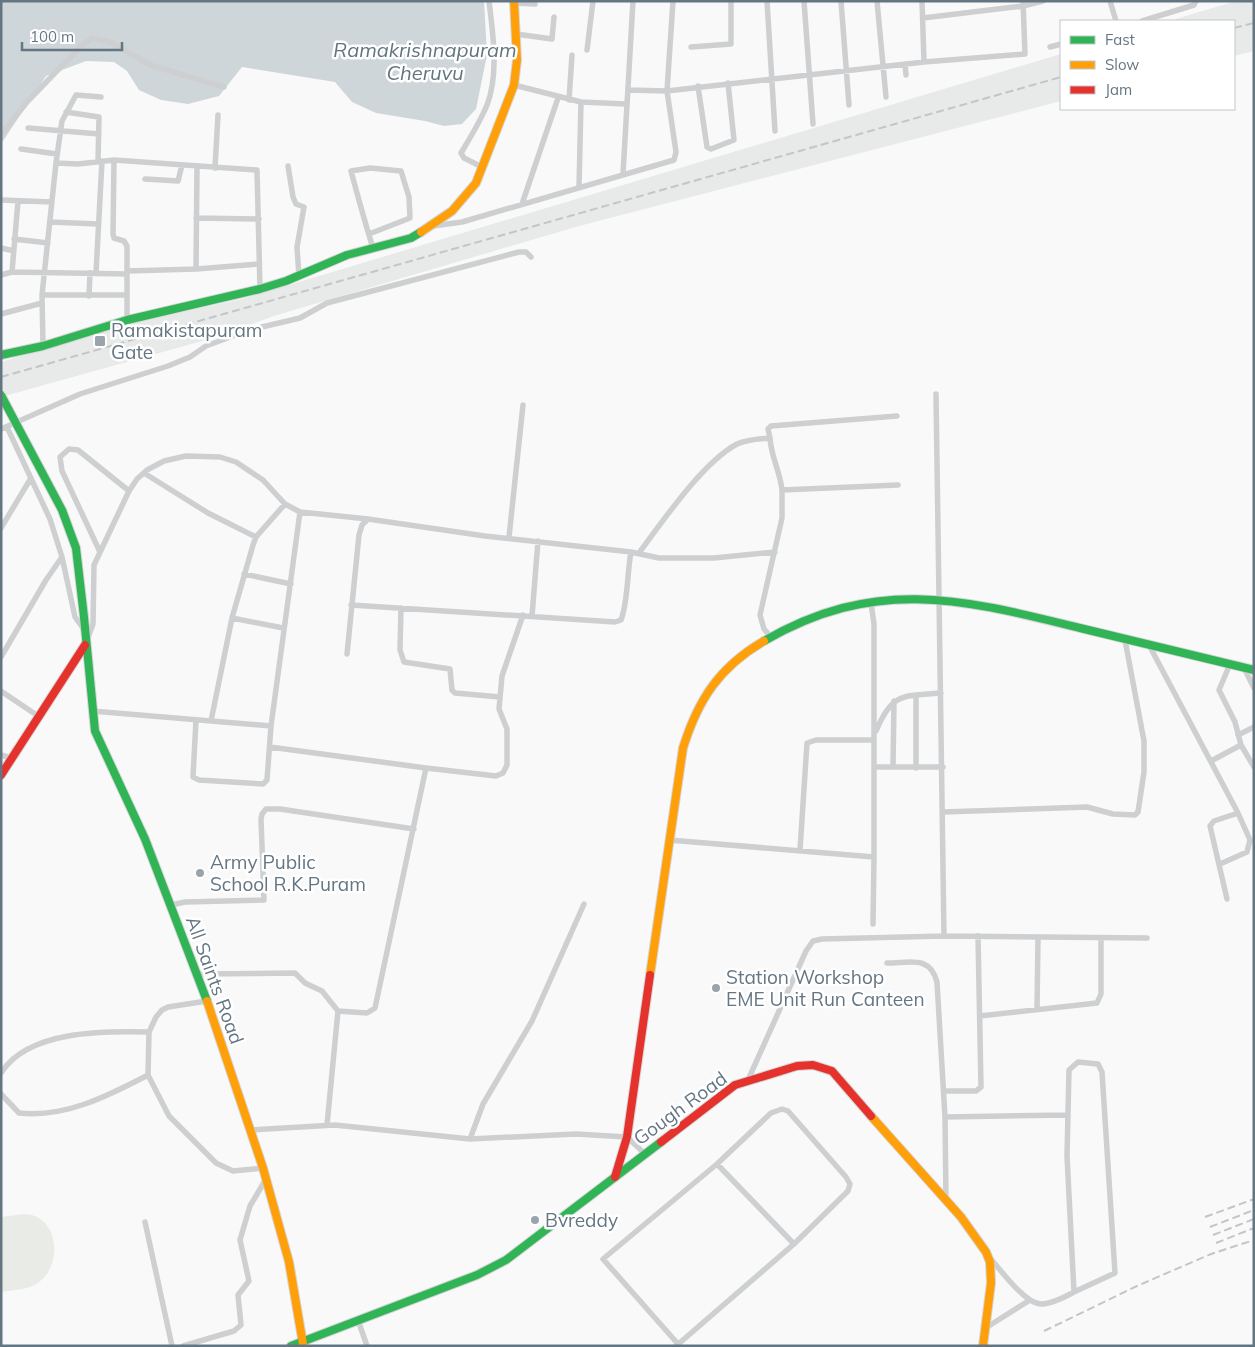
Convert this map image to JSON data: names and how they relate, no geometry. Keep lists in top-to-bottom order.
{
  "streets": {
    "street": ["All Saints Road", "Gough Road"]
  },
  "crossings": [
    ["All Saints Road", "Gough Road"]
  ],
  "water": ["Ramakrishnapuram Cheruvu"],
  "places": {
    "transit": ["Ramakistapuram Gate"],
    "other": ["Army Public School R.K.Puram", "Station Workshop EME Unit Run Canteen", "Bvreddy"]
  },
  "legend": ["Fast", "Slow", "Jam"],
  "scale_bar": "100 m"
}
